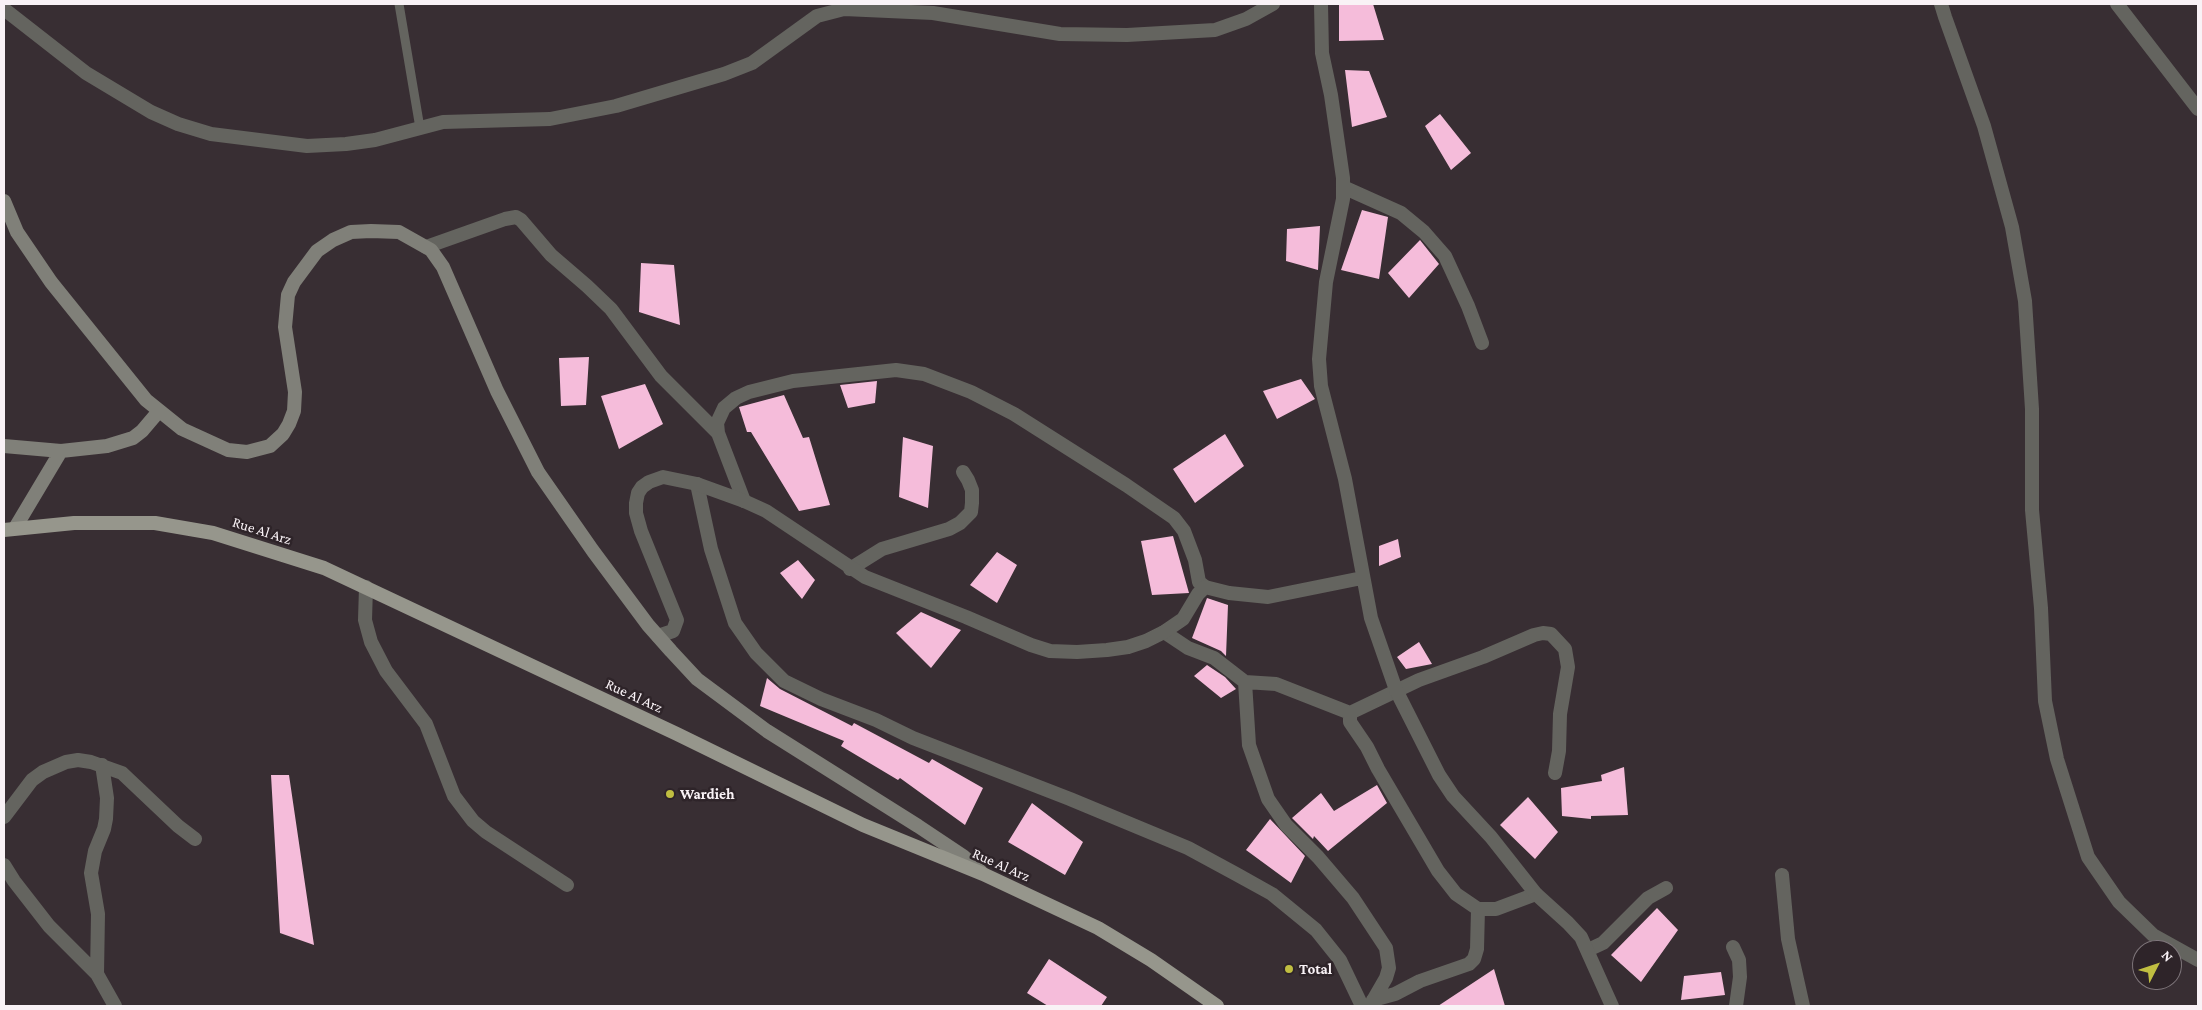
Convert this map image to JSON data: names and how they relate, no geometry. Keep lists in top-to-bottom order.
{
  "streets": {
    "main road": ["Rue Al Arz"]
  },
  "places": ["Wardieh", "Total"],
  "north": "top right"
}
